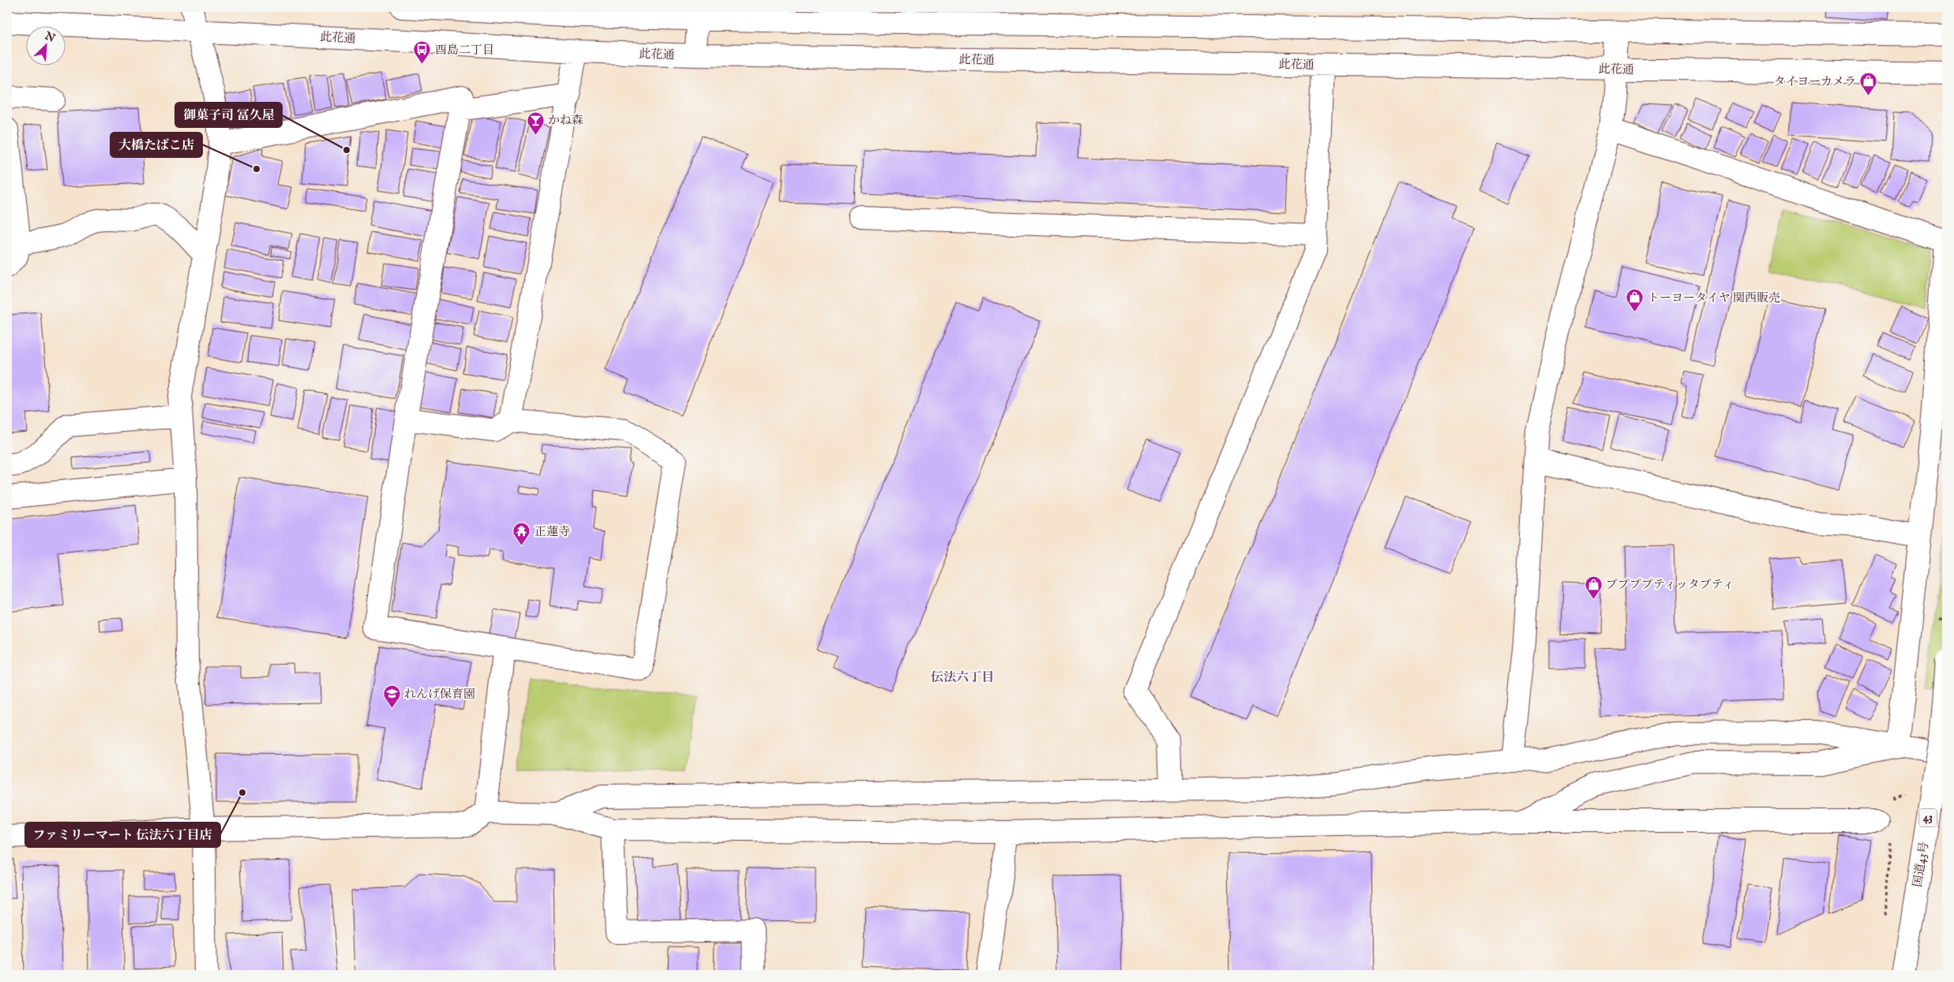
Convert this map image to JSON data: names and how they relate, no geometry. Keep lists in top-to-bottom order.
{
  "streets": {
    "main road": ["此花通", "43", "国道43号"]
  },
  "districts": ["伝法六丁目"],
  "places": {
    "bus stop": ["酉島二丁目"],
    "shop": ["タイヨーカメラ", "トーヨータイヤ 関西販売", "ププププティッタプティ"],
    "bar": ["かね森"],
    "other": ["御菓子司 冨久屋", "大橋たばこ店", "ファミリーマート 伝法六丁目店"],
    "temple": ["正蓮寺"],
    "school or university": ["れんげ保育園"]
  },
  "north": "top right"
}
